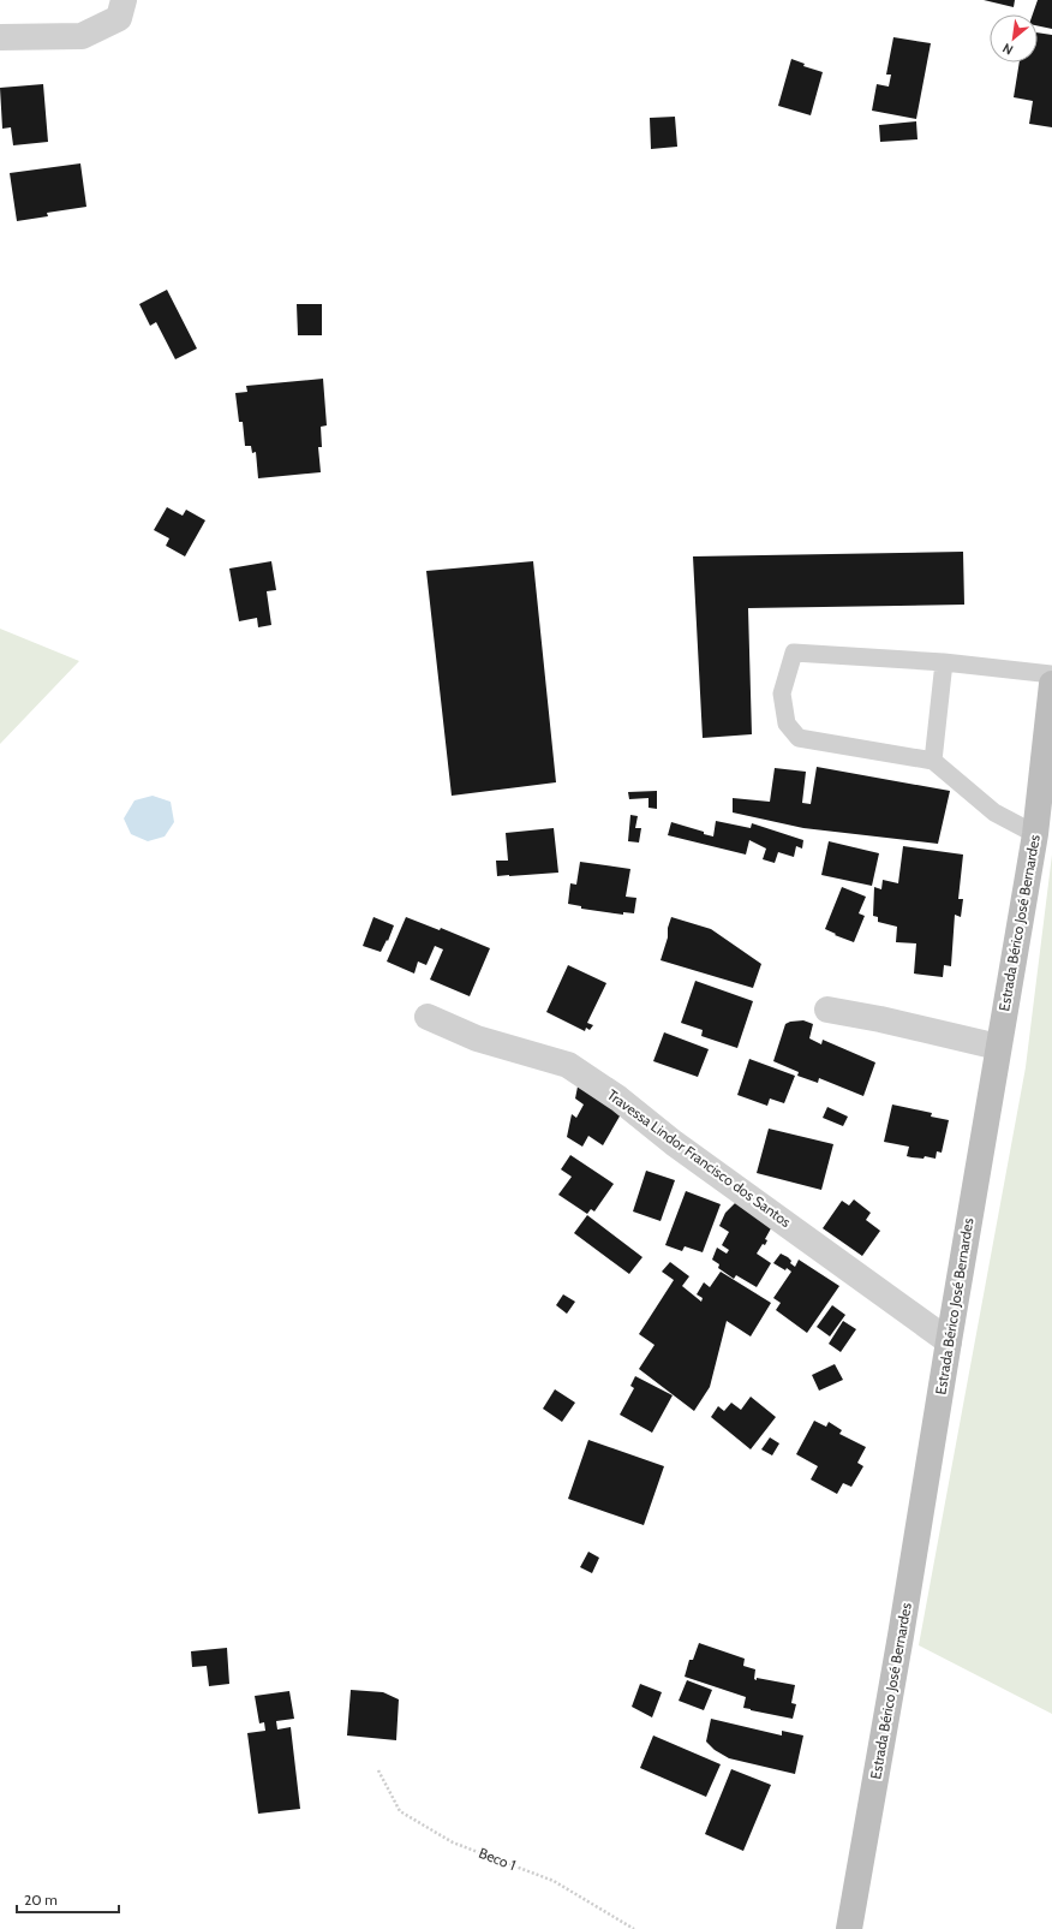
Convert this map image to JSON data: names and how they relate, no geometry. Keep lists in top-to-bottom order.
{
  "streets": {
    "main road": ["Estrada Bérico José Bernardes"],
    "street": ["Travessa Lindor Francisco dos Santos"],
    "path": ["Beco 1"]
  },
  "crossings": [
    ["Estrada Bérico José Bernardes", "Travessa Lindor Francisco dos Santos"]
  ],
  "scale_bar": "20 m",
  "north": "bottom left"
}
